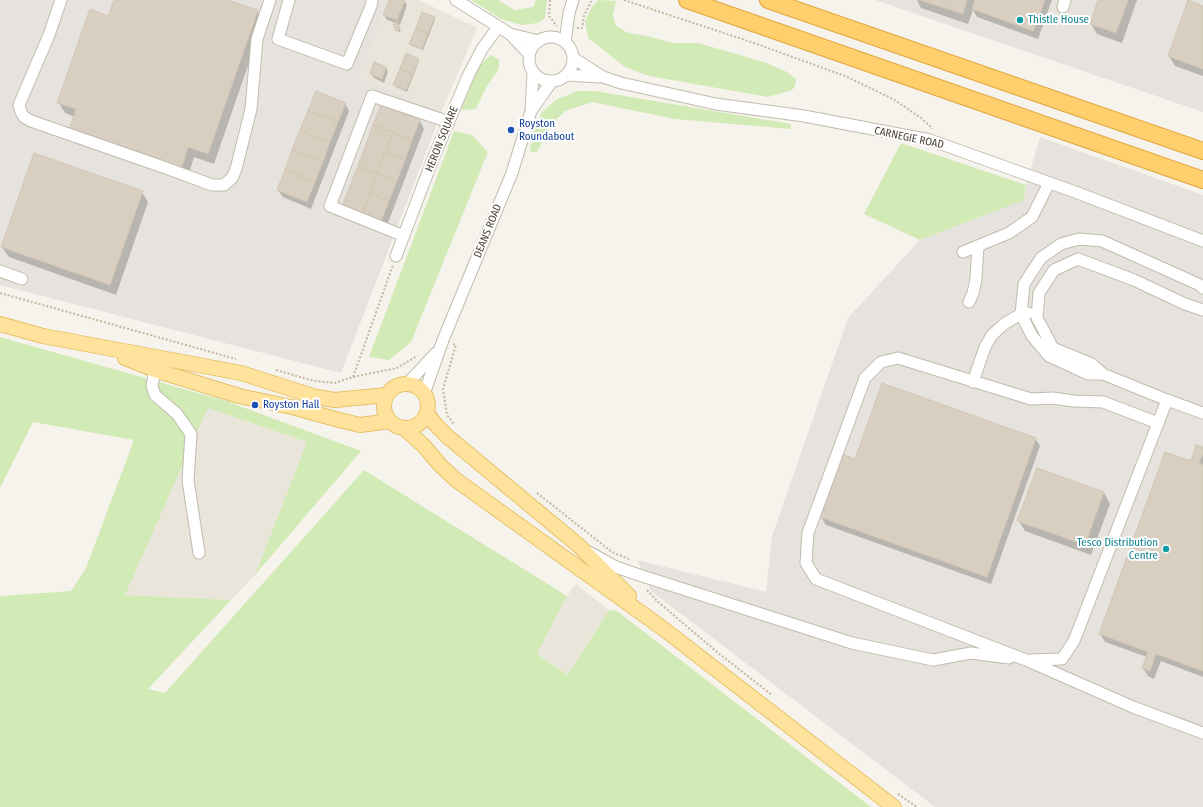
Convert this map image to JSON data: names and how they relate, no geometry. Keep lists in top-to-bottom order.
{
  "streets": {
    "street": ["CARNEGIE ROAD", "HERON SQUARE", "DEANS ROAD"]
  },
  "crossings": [
    ["CARNEGIE ROAD", "DEANS ROAD"]
  ],
  "places": [
    "Thistle House",
    "Royston Roundabout",
    "Royston Hall",
    "Tesco Distribution Centre"
  ]
}
